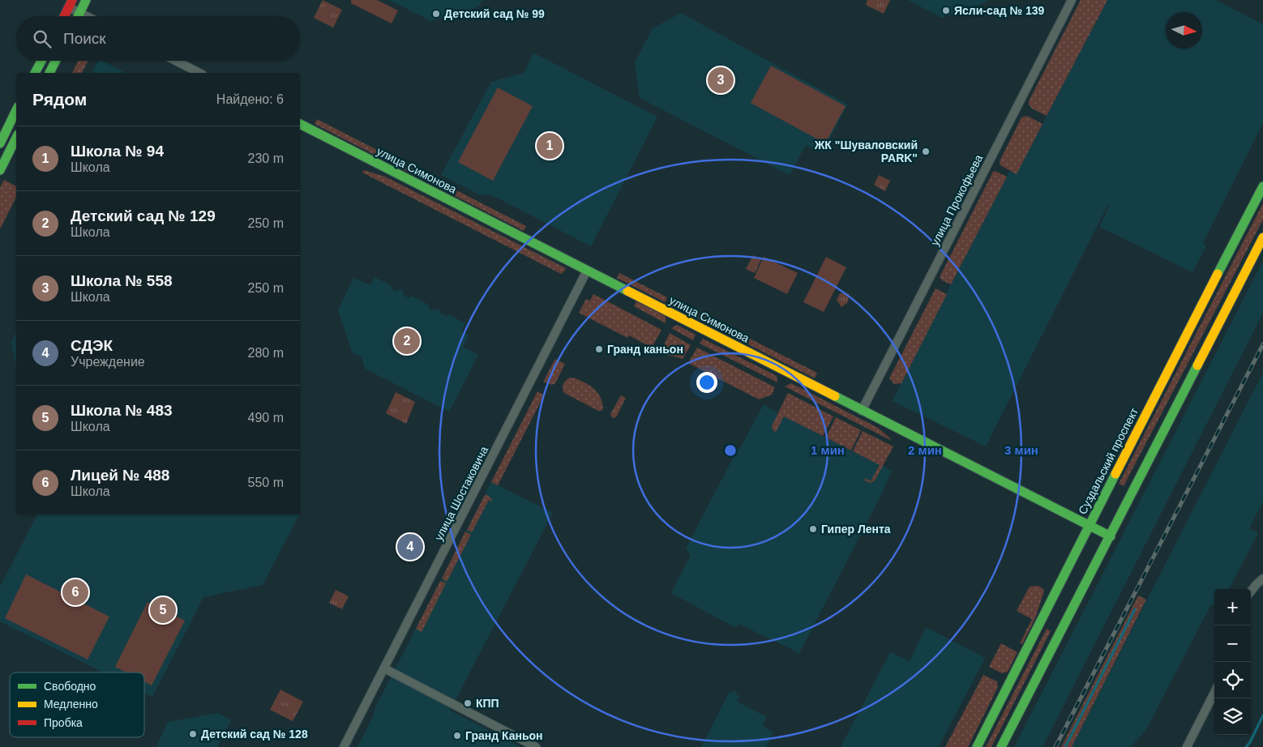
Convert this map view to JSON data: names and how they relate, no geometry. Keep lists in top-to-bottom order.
{
  "streets": {
    "main road": ["улица Симонова", "Суздальский проспект"],
    "street": ["улица Прокофьева", "улица Шостаковича"]
  },
  "crossings": [
    ["улица Симонова", "улица Прокофьева"],
    ["улица Симонова", "Суздальский проспект"],
    ["улица Симонова", "улица Шостаковича"]
  ],
  "places": [
    "Ясли-сад № 139",
    "Детский сад № 99",
    "ЖК \"Шуваловский PARK\"",
    "Гранд каньон",
    "Гипер Лента",
    "КПП",
    "Детский сад № 128",
    "Гранд Каньон"
  ],
  "legend": ["Свободно", "Медленно", "Пробка"],
  "north": "right",
  "page": {
    "search": "Поиск",
    "pins": [
      "3",
      "1",
      "2",
      "4",
      "6",
      "5"
    ],
    "heading": ["Рядом", "Найдено: 6"],
    "list": [
      {
        "mark": "1",
        "name": "Школа № 94",
        "note": "Школа",
        "value": "230 m"
      },
      {
        "mark": "2",
        "name": "Детский сад № 129",
        "note": "Школа",
        "value": "250 m"
      },
      {
        "mark": "3",
        "name": "Школа № 558",
        "note": "Школа",
        "value": "250 m"
      },
      {
        "mark": "4",
        "name": "СДЭК",
        "note": "Учреждение",
        "value": "280 m"
      },
      {
        "mark": "5",
        "name": "Школа № 483",
        "note": "Школа",
        "value": "490 m"
      },
      {
        "mark": "6",
        "name": "Лицей № 488",
        "note": "Школа",
        "value": "550 m"
      }
    ],
    "map_buttons": ["+", "−"]
  },
  "rings": ["1 мин", "2 мин", "3 мин"]
}
